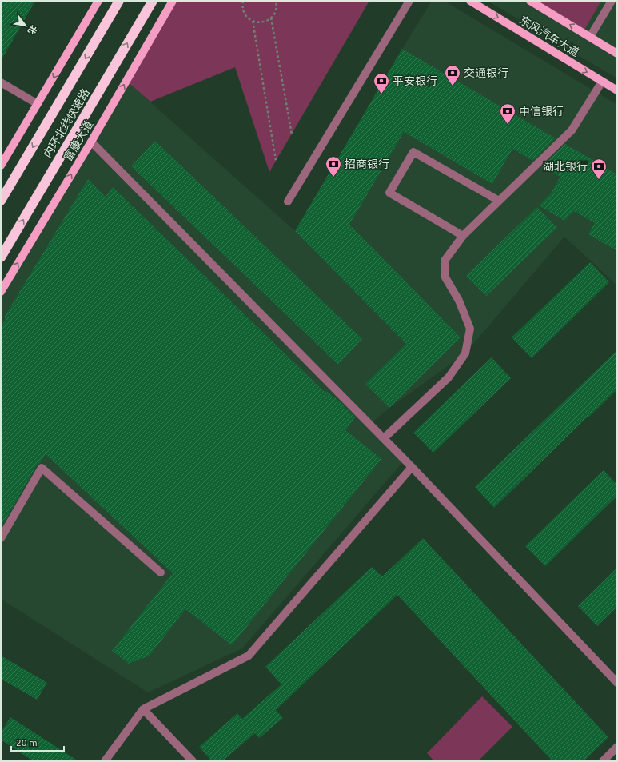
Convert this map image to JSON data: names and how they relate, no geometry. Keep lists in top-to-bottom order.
{
  "streets": {
    "highway": ["内环北线快速路"],
    "main road": ["东风汽车大道", "富康大道"]
  },
  "places": {
    "bank": [
      "交通银行",
      "平安银行",
      "中信银行",
      "招商银行",
      "湖北银行"
    ]
  },
  "scale_bar": "20 m",
  "north": "bottom right"
}
